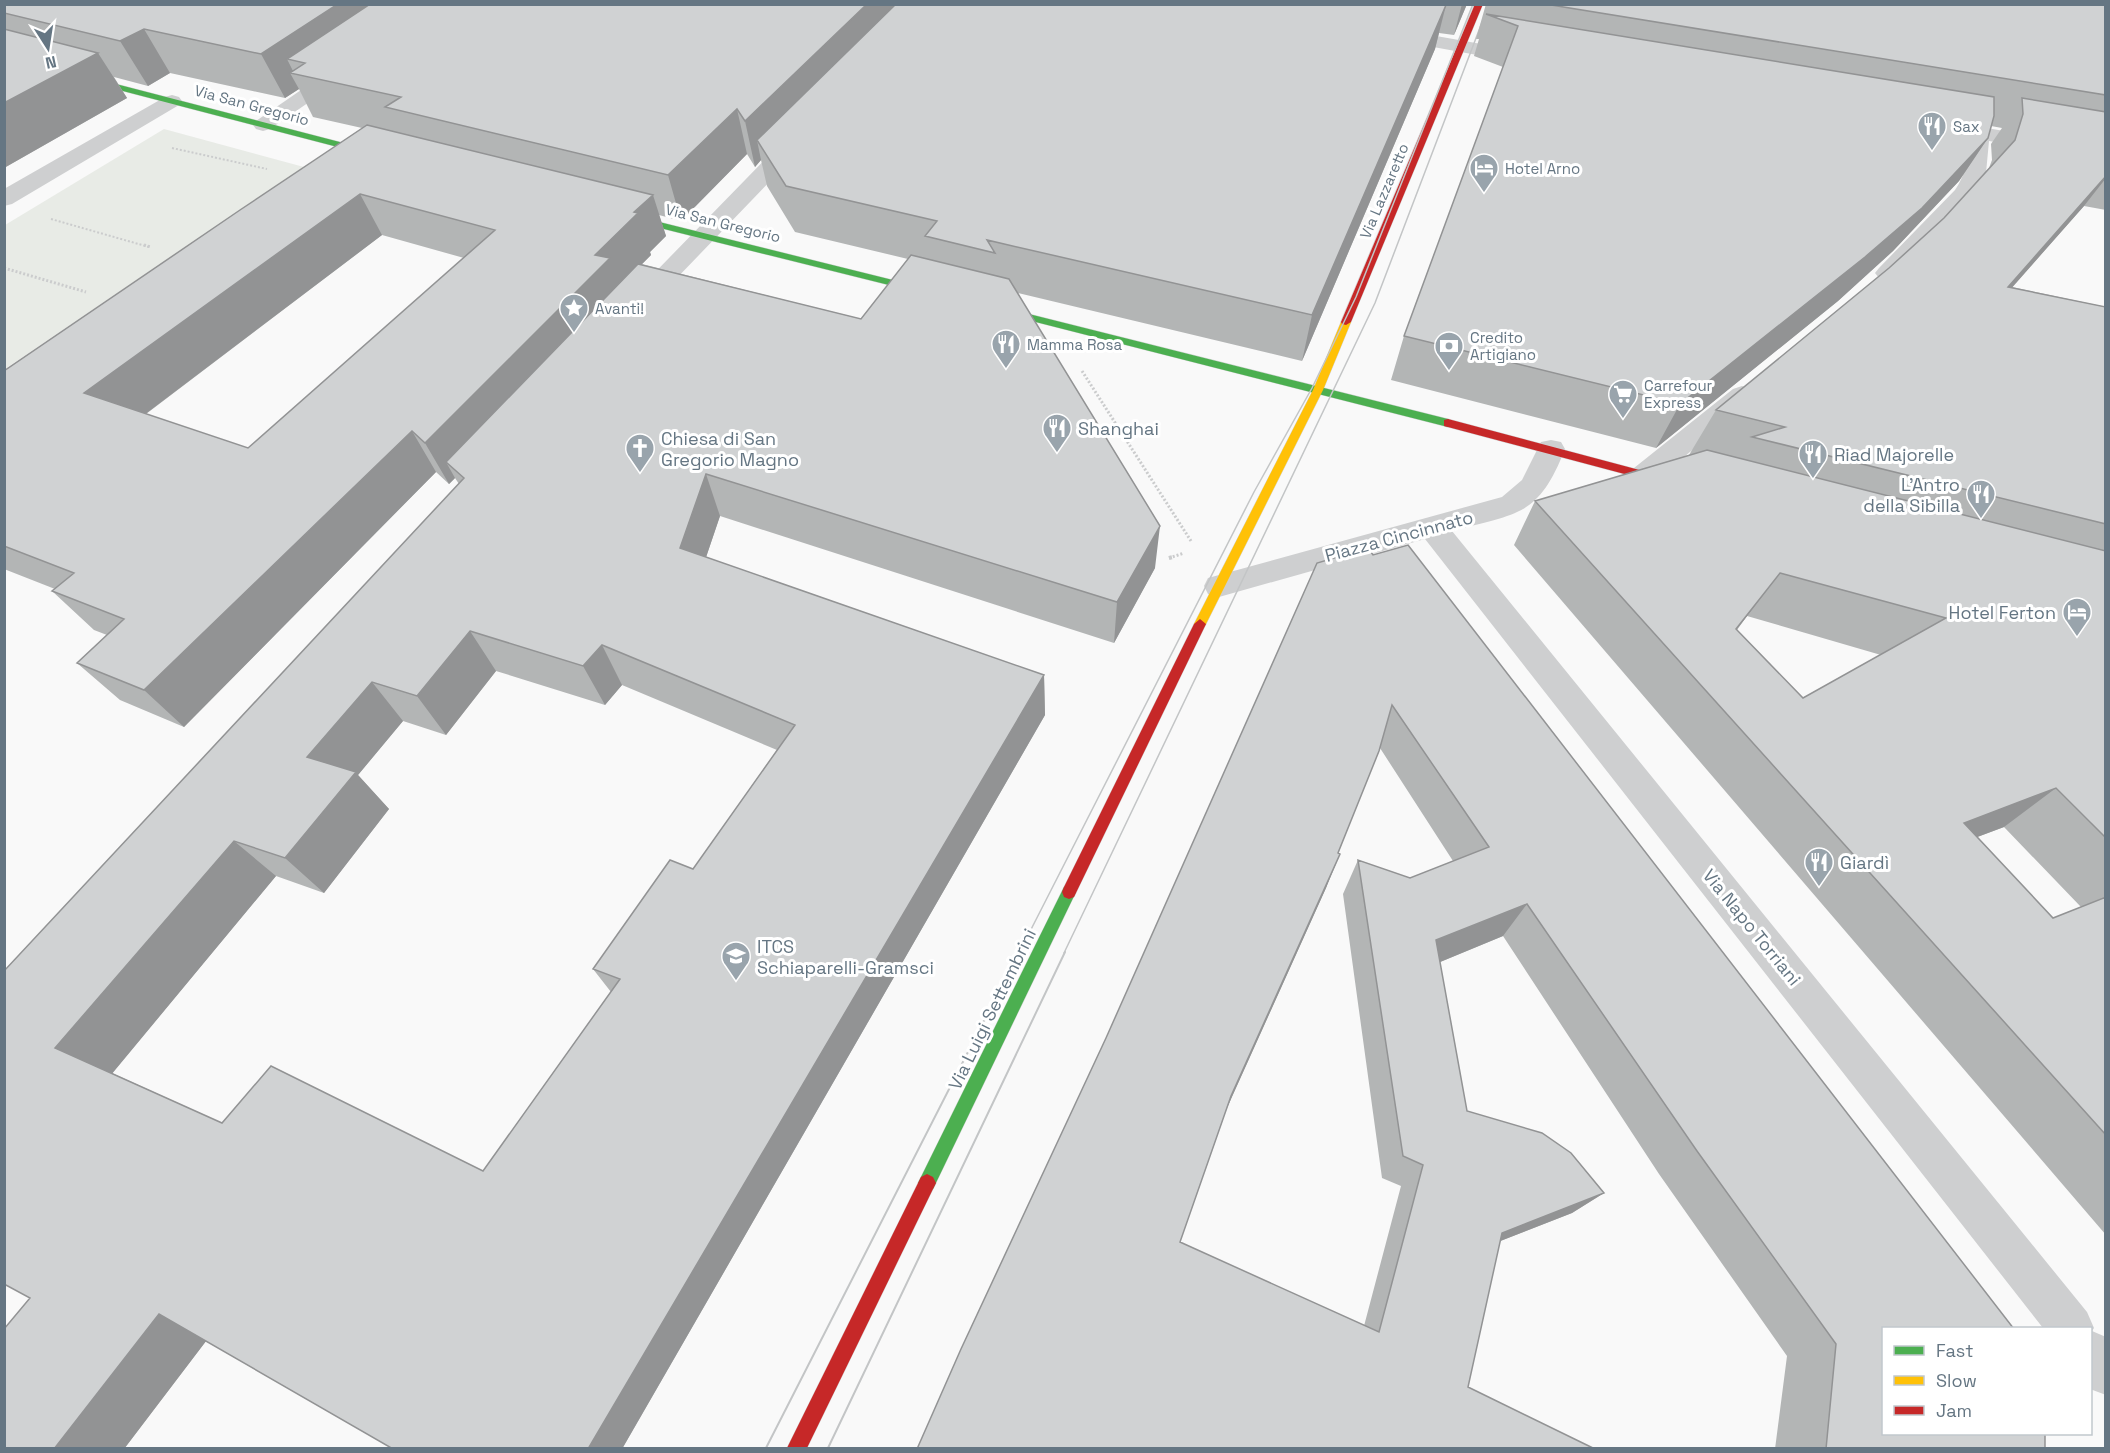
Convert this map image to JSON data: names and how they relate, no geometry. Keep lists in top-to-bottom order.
{
  "streets": {
    "street": [
      "Via San Gregorio",
      "Via Lazzaretto",
      "Piazza Cincinnato",
      "Via Napo Torriani",
      "Via Luigi Settembrini"
    ]
  },
  "crossings": [
    ["Piazza Cincinnato", "Via Napo Torriani"],
    ["Piazza Cincinnato", "Via Luigi Settembrini"]
  ],
  "places": {
    "restaurant": [
      "Sax",
      "Mamma Rosa",
      "Shanghai",
      "Riad Majorelle",
      "L'Antro della Sibilla",
      "Giardì"
    ],
    "hotel": ["Hotel Arno", "Hotel Ferton"],
    "place": ["Avanti!"],
    "bank": ["Credito Artigiano"],
    "supermarket": ["Carrefour Express"],
    "church": ["Chiesa di San Gregorio Magno"],
    "school or university": ["ITCS Schiaparelli-Gramsci"]
  },
  "legend": ["Fast", "Slow", "Jam"],
  "north": "bottom"
}
